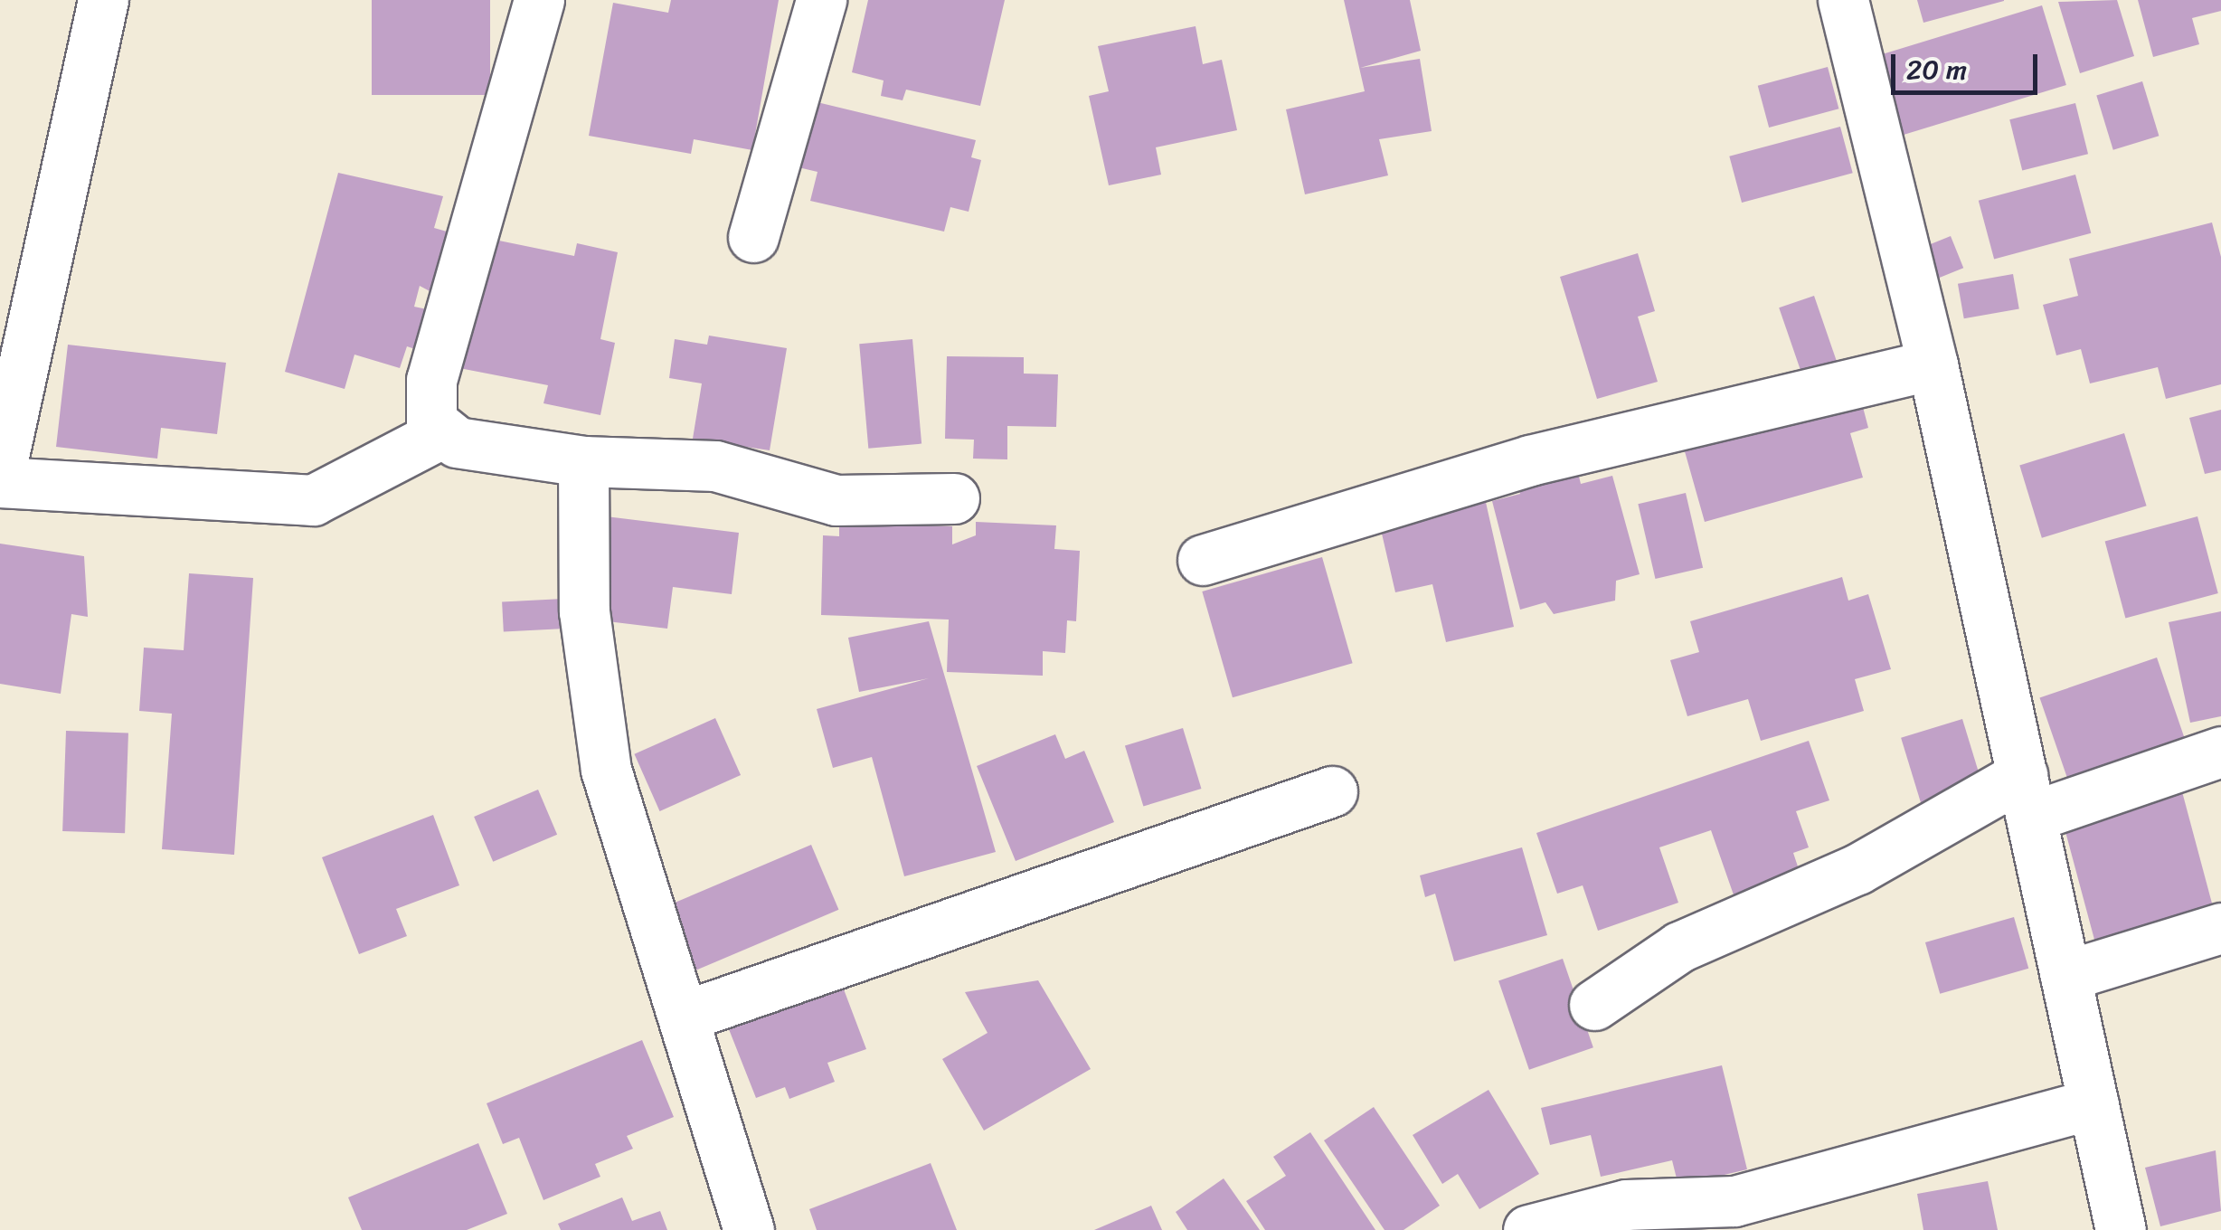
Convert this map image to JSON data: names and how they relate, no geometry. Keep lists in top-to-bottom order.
{
  "scale_bar": "20 m"
}
